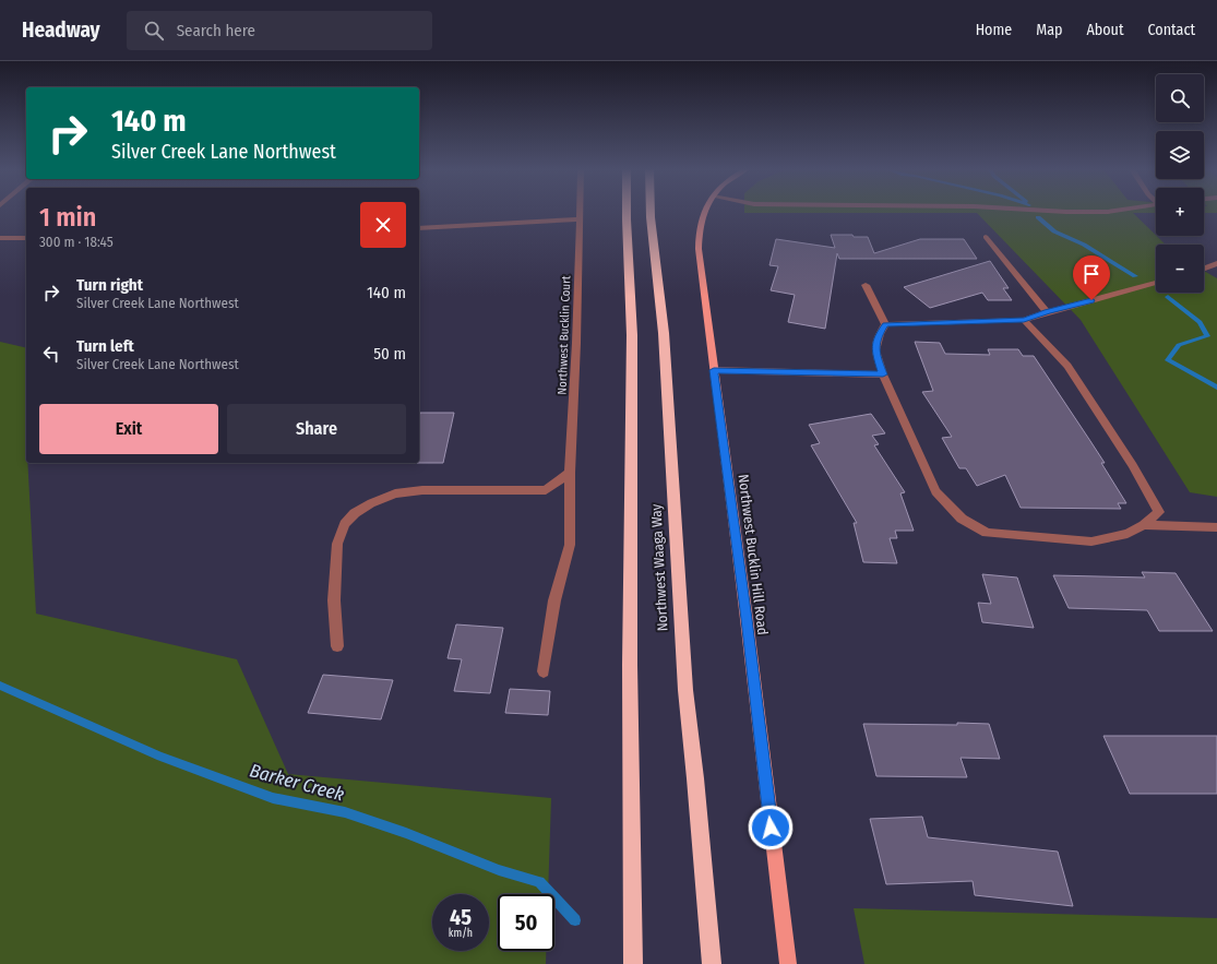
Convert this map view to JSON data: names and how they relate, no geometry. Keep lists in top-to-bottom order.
{
  "streets": {
    "highway": ["Northwest Waaga Way"],
    "main road": ["Northwest Bucklin Hill Road"],
    "street": ["Northwest Bucklin Court"]
  },
  "water": ["Barker Creek"],
  "page": {
    "header": "Headway",
    "search": "Search here",
    "nav": [
      "Home",
      "Map",
      "About",
      "Contact"
    ],
    "map_buttons": ["+", "−"],
    "turn": ["140 m", "Silver Creek Lane Northwest"],
    "heading": ["1 min", "300 m · 18:45"],
    "list": [
      {
        "name": "Turn right",
        "note": "Silver Creek Lane Northwest",
        "value": "140 m"
      },
      {
        "name": "Turn left",
        "note": "Silver Creek Lane Northwest",
        "value": "50 m"
      }
    ],
    "buttons": ["Exit", "Share"],
    "speed": "45 km/h",
    "limit": "50"
  }
}
